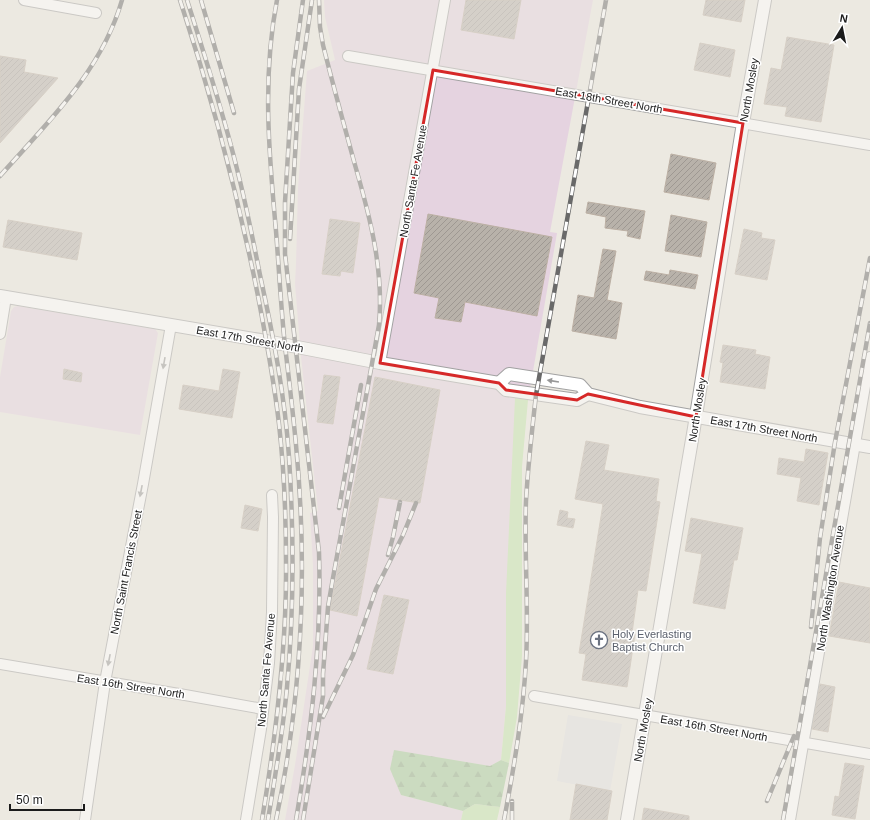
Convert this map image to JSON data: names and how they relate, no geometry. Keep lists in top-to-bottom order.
{
  "streets": {
    "street": [
      "North Mosley",
      "East 18th Street North",
      "North Santa Fe Avenue",
      "East 17th Street North",
      "North Saint Francis Street",
      "North Washington Avenue",
      "East 16th Street North"
    ]
  },
  "crossings": [
    ["North Mosley", "East 18th Street North"],
    ["North Mosley", "East 17th Street North"],
    ["North Mosley", "East 16th Street North"],
    ["East 18th Street North", "North Santa Fe Avenue"],
    ["North Santa Fe Avenue", "East 17th Street North"],
    ["North Santa Fe Avenue", "East 16th Street North"],
    ["East 17th Street North", "North Saint Francis Street"],
    ["East 17th Street North", "North Washington Avenue"],
    ["North Saint Francis Street", "East 16th Street North"],
    ["North Washington Avenue", "East 16th Street North"]
  ],
  "one_way": ["North Saint Francis Street"],
  "places": {
    "church": ["Holy Everlasting Baptist Church"]
  },
  "scale_bar": "50 m",
  "north": "top"
}
